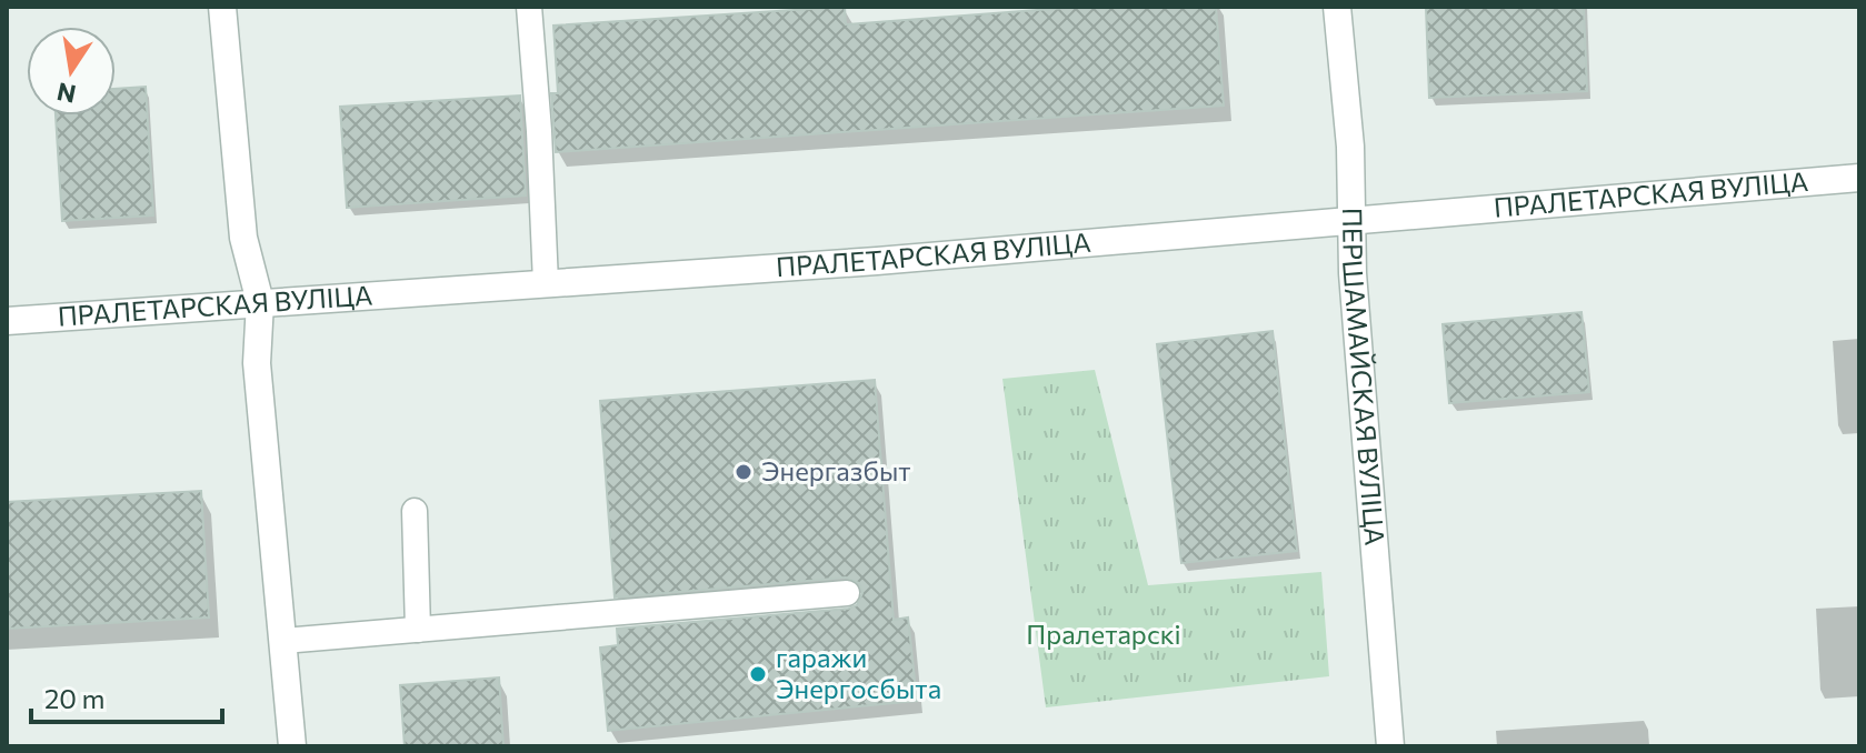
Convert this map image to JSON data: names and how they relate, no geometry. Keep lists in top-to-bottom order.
{
  "streets": {
    "street": ["ПРАЛЕТАРСКАЯ ВУЛІЦА", "ПЕРШАМАЙСКАЯ ВУЛІЦА"]
  },
  "crossings": [
    ["ПРАЛЕТАРСКАЯ ВУЛІЦА", "ПЕРШАМАЙСКАЯ ВУЛІЦА"]
  ],
  "parks": ["Пралетарскі"],
  "places": ["Энергазбыт", "гаражи Энергосбыта"],
  "scale_bar": "20 m",
  "north": "bottom"
}
